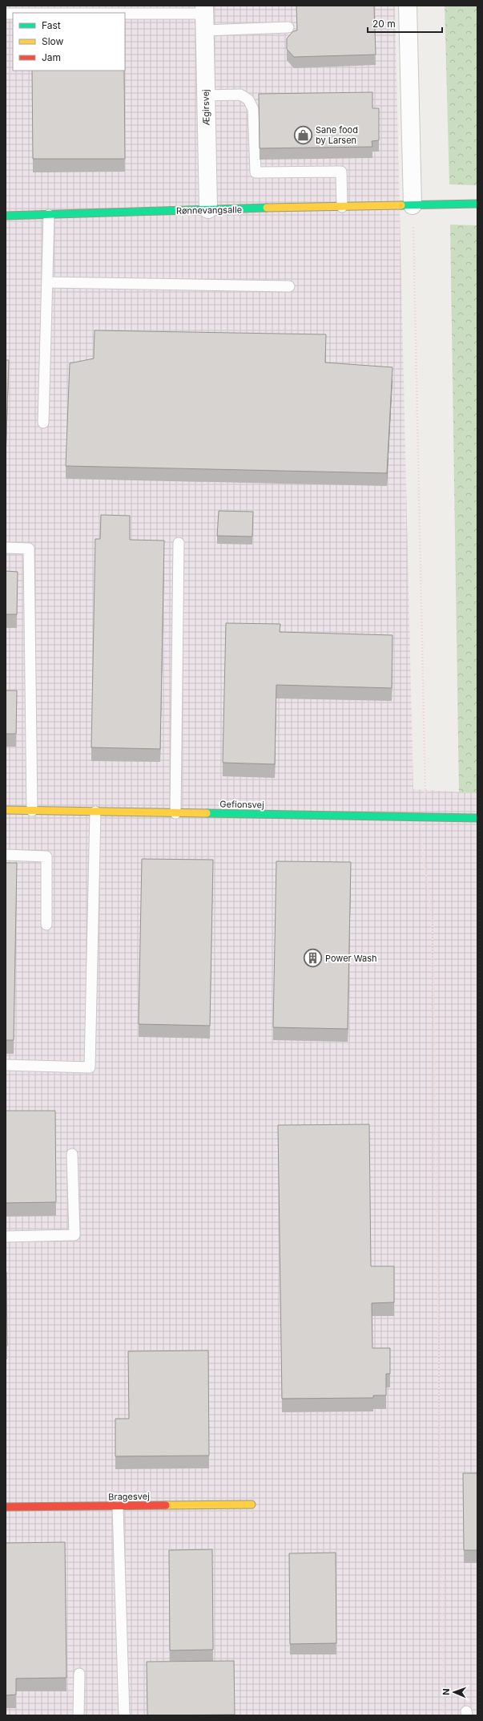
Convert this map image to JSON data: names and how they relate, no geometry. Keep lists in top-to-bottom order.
{
  "streets": {
    "street": [
      "Ægirsvej",
      "Rønnevangsalle",
      "Gefionsvej",
      "Bragesvej"
    ]
  },
  "crossings": [
    ["Ægirsvej", "Rønnevangsalle"]
  ],
  "places": {
    "shop": ["Sane food by Larsen"],
    "building": ["Power Wash"]
  },
  "legend": ["Fast", "Slow", "Jam"],
  "scale_bar": "20 m",
  "north": "left"
}
